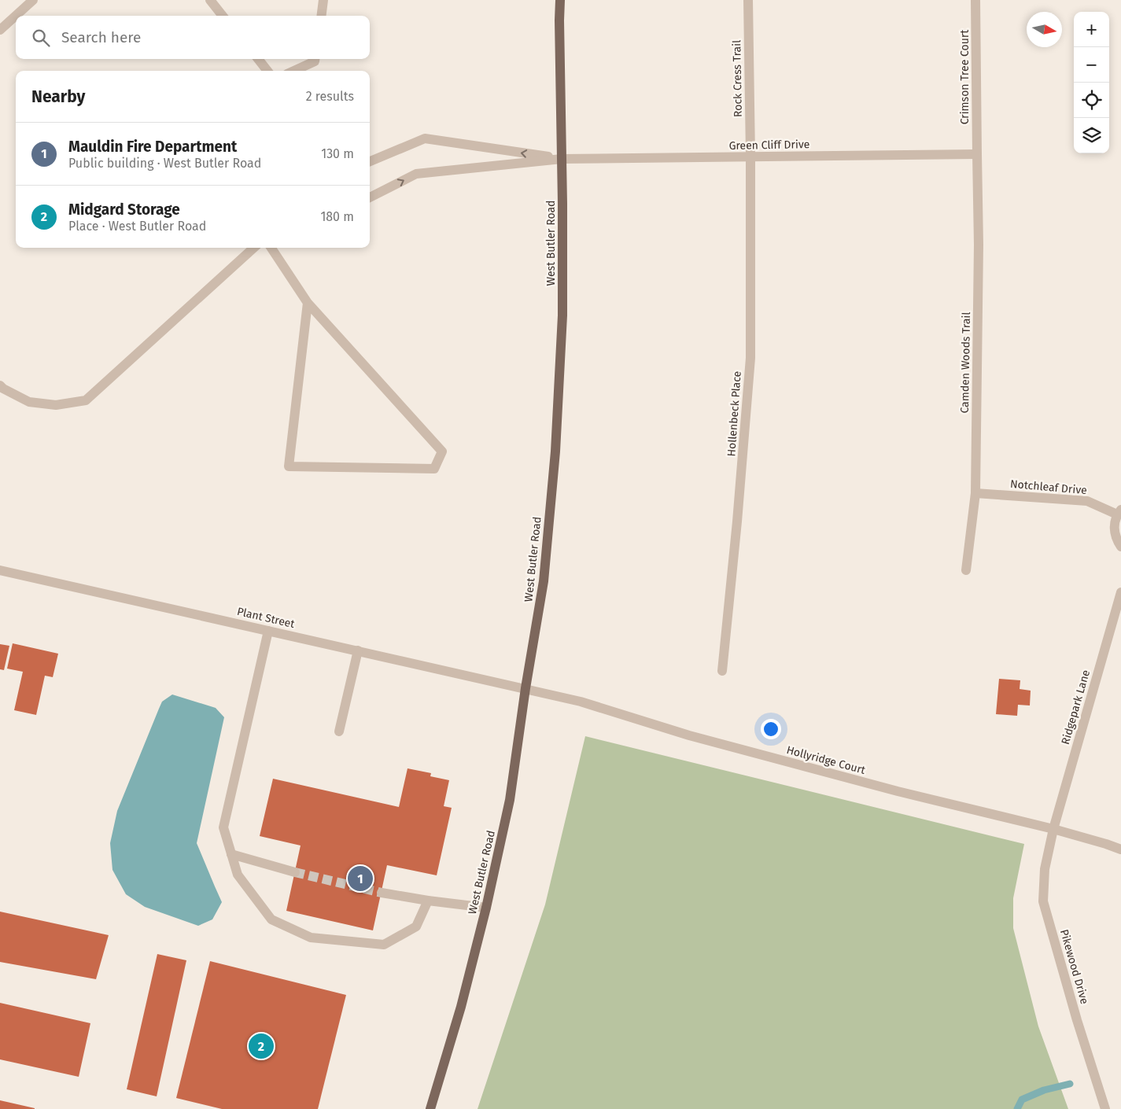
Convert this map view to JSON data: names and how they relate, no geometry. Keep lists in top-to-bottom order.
{
  "streets": {
    "main road": ["West Butler Road"],
    "street": [
      "Crimson Tree Court",
      "Rock Cress Trail",
      "Green Cliff Drive",
      "Camden Woods Trail",
      "Hollenbeck Place",
      "Notchleaf Drive",
      "Plant Street",
      "Ridgepark Lane",
      "Hollyridge Court",
      "Pikewood Drive"
    ]
  },
  "crossings": [
    ["Crimson Tree Court", "Green Cliff Drive"],
    ["Crimson Tree Court", "Camden Woods Trail"],
    ["Rock Cress Trail", "Green Cliff Drive"],
    ["Rock Cress Trail", "Hollenbeck Place"],
    ["Green Cliff Drive", "West Butler Road"],
    ["Green Cliff Drive", "Camden Woods Trail"],
    ["Green Cliff Drive", "Hollenbeck Place"],
    ["West Butler Road", "Plant Street"],
    ["West Butler Road", "Hollyridge Court"],
    ["Camden Woods Trail", "Notchleaf Drive"],
    ["Plant Street", "Hollyridge Court"],
    ["Ridgepark Lane", "Hollyridge Court"],
    ["Ridgepark Lane", "Pikewood Drive"],
    ["Hollyridge Court", "Pikewood Drive"]
  ],
  "north": "right",
  "page": {
    "map_buttons": ["+", "−"],
    "search": "Search here",
    "heading": ["Nearby", "2 results"],
    "list": [
      {
        "mark": "1",
        "name": "Mauldin Fire Department",
        "note": "Public building · West Butler Road",
        "value": "130 m"
      },
      {
        "mark": "2",
        "name": "Midgard Storage",
        "note": "Place · West Butler Road",
        "value": "180 m"
      }
    ],
    "pins": ["1", "2"]
  }
}
